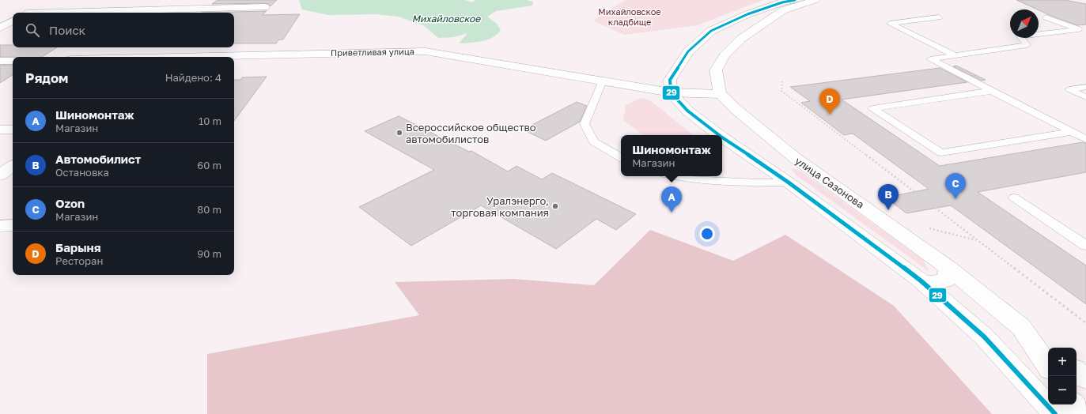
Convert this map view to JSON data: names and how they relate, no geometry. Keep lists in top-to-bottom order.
{
  "streets": {
    "main road": ["Приветливая улица", "улица Сазонова"]
  },
  "crossings": [
    ["Приветливая улица", "улица Сазонова"]
  ],
  "water": ["Михайловское"],
  "parks": ["Михайловское кладбище"],
  "places": ["Всероссийское общество автомобилистов", "Уралэнерго, торговая компания"],
  "lines": ["transit line 29"],
  "north": "top right",
  "page": {
    "search": "Поиск",
    "heading": ["Рядом", "Найдено: 4"],
    "pins": [
      "D",
      "C",
      "B",
      "A"
    ],
    "list": [
      {
        "mark": "A",
        "name": "Шиномонтаж",
        "note": "Магазин",
        "value": "10 m"
      },
      {
        "mark": "B",
        "name": "Автомобилист",
        "note": "Остановка",
        "value": "60 m"
      },
      {
        "mark": "C",
        "name": "Ozon",
        "note": "Магазин",
        "value": "80 m"
      },
      {
        "mark": "D",
        "name": "Барыня",
        "note": "Ресторан",
        "value": "90 m"
      }
    ],
    "popup": ["Шиномонтаж", "Магазин"],
    "map_buttons": ["+", "−"]
  }
}
